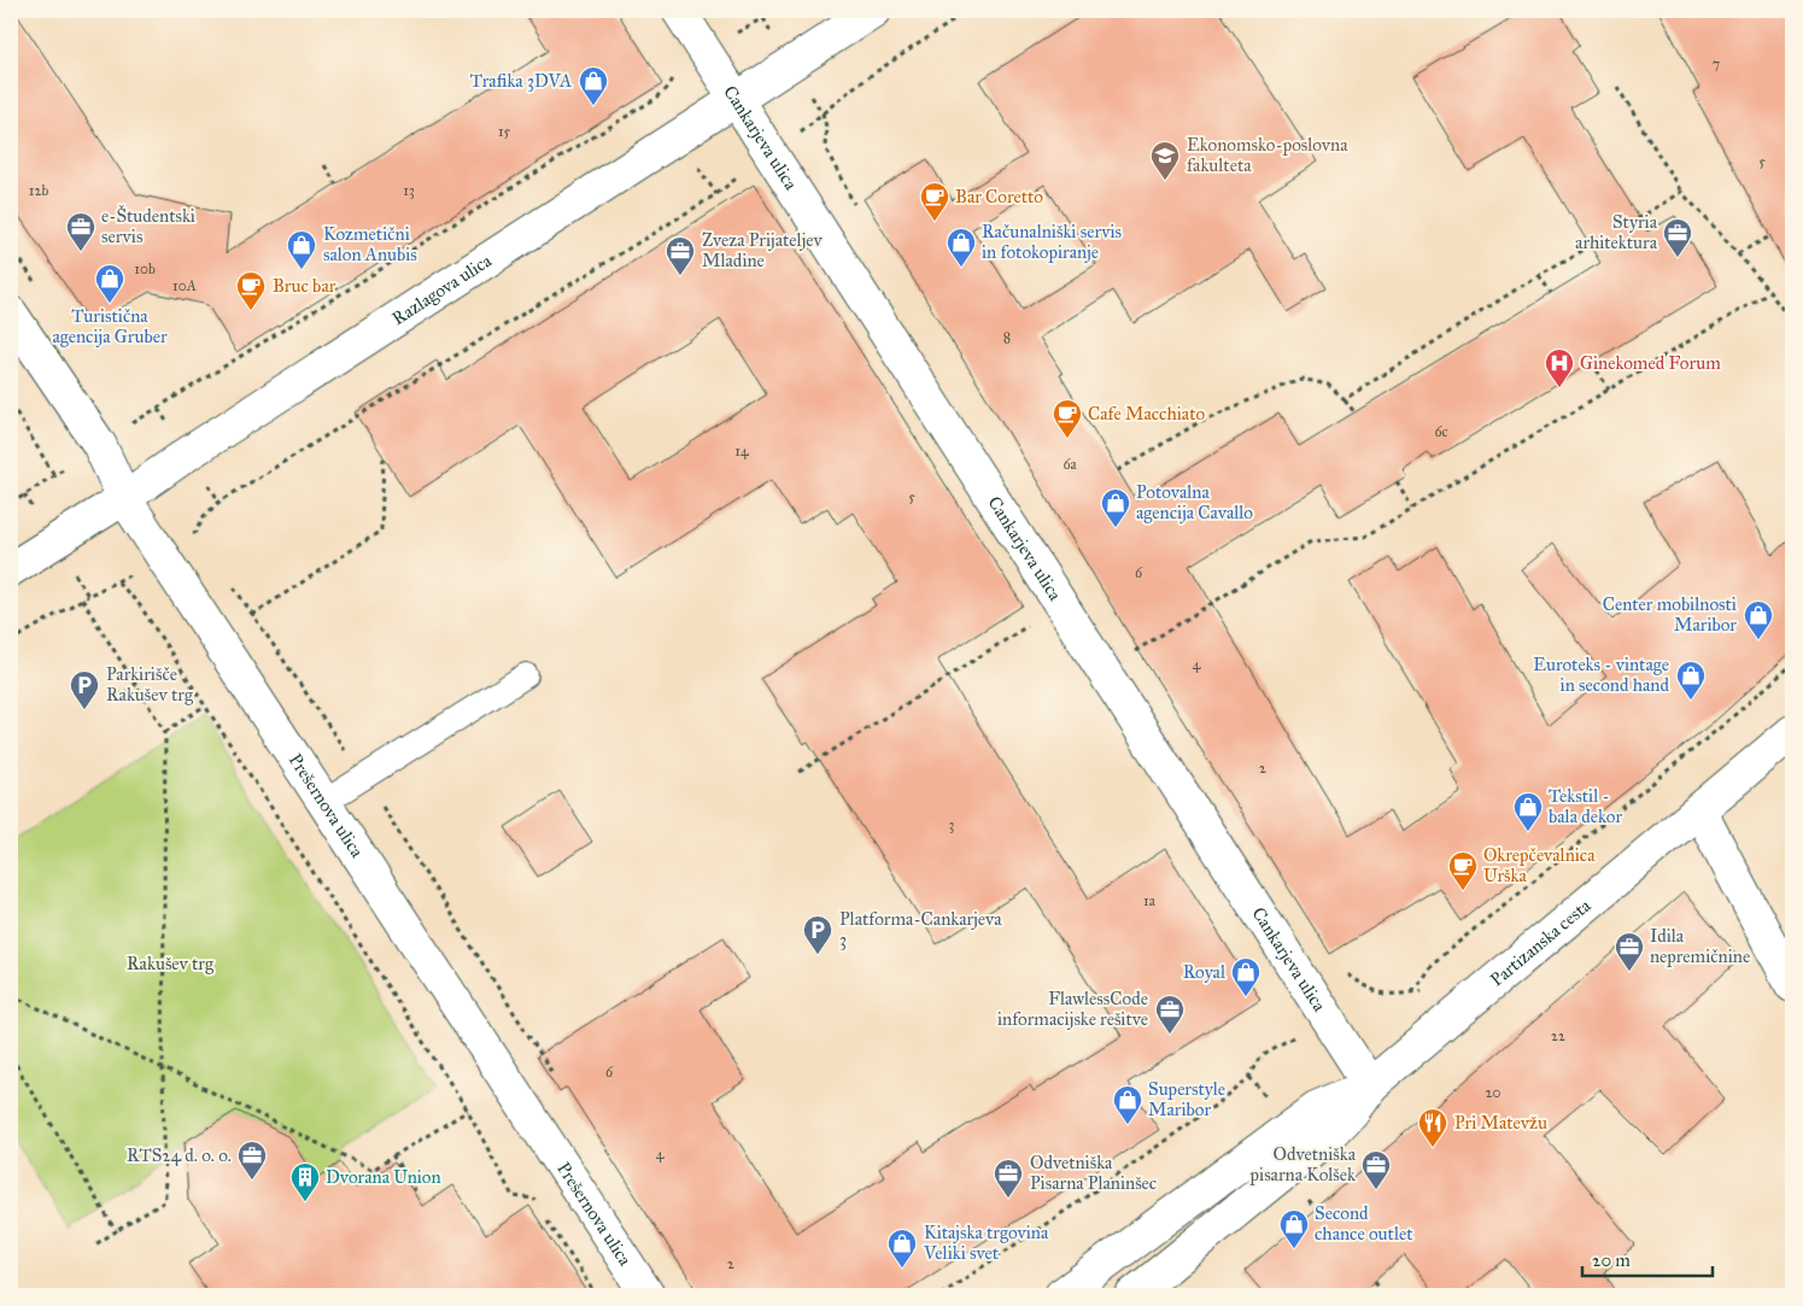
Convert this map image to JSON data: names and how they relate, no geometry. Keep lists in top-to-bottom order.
{
  "streets": {
    "street": [
      "Cankarjeva ulica",
      "Razlagova ulica",
      "Prešernova ulica",
      "Partizanska cesta"
    ]
  },
  "crossings": [
    ["Cankarjeva ulica", "Razlagova ulica"],
    ["Cankarjeva ulica", "Partizanska cesta"],
    ["Razlagova ulica", "Prešernova ulica"]
  ],
  "parks": ["Rakušev trg"],
  "places": {
    "shop": [
      "Trafika 3DVA",
      "Računalniški servis in fotokopiranje",
      "Kozmetični salon Anubis",
      "Turistična agencija Gruber",
      "Potovalna agencija Cavallo",
      "Center mobilnosti Maribor",
      "Euroteks - vintage in second hand",
      "Tekstil - bala dekor",
      "Royal",
      "Superstyle Maribor",
      "Second chance outlet",
      "Kitajska trgovina Veliki svet"
    ],
    "school or university": ["Ekonomsko-poslovna fakulteta"],
    "cafe": [
      "Bar Coretto",
      "Bruc bar",
      "Cafe Macchiato",
      "Okrepčevalnica Urška"
    ],
    "office": [
      "e-Študentski servis",
      "Styria arhitektura",
      "Zveza Prijateljev Mladine",
      "Idila nepremičnine",
      "FlawlessCode informacijske rešitve",
      "RTS24 d. o. o.",
      "Odvetniška pisarna Kolšek",
      "Odvetniška Pisarna Planinšec"
    ],
    "hospital": ["Ginekomed Forum"],
    "parking": ["Parkirišče Rakušev trg", "Platforma-Cankarjeva 3"],
    "restaurant": ["Pri Matevžu"],
    "building": ["Dvorana Union"]
  },
  "house_numbers": [
    "7",
    "15",
    "5",
    "12b",
    "13",
    "10b",
    "10A",
    "8",
    "6c",
    "14",
    "6a",
    "5",
    "6",
    "4",
    "2",
    "3",
    "1a",
    "22",
    "6",
    "20",
    "4",
    "2"
  ],
  "scale_bar": "20 m"
}
